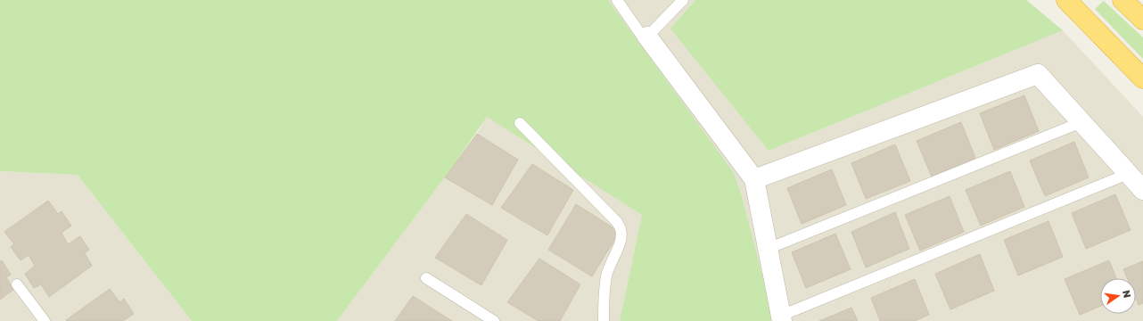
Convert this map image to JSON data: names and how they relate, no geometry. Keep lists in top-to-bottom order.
{
  "north": "right"
}
